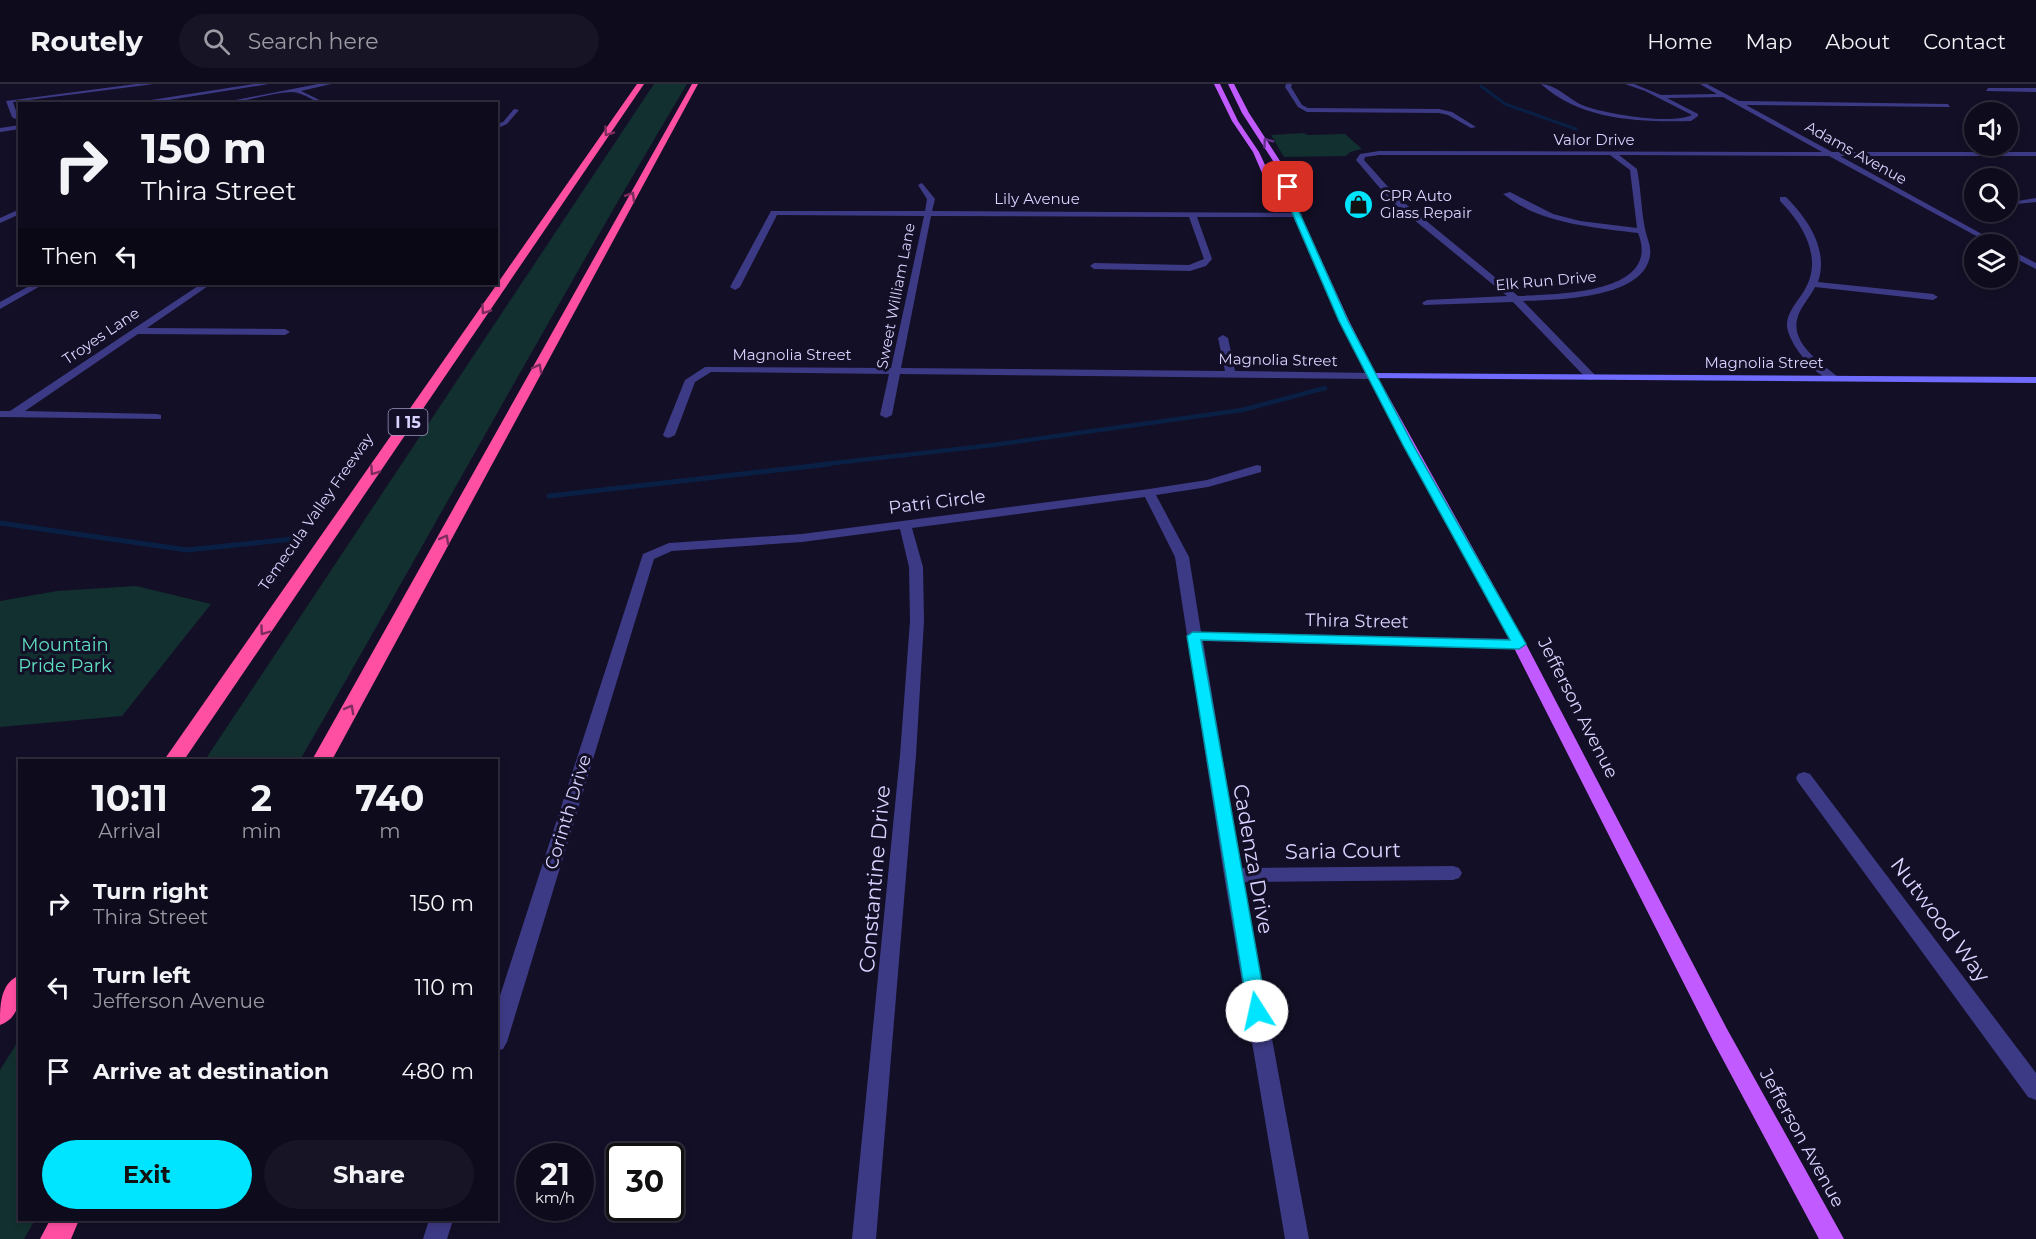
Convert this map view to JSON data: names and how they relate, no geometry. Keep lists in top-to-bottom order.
{
  "streets": {
    "highway": ["I 15", "Temecula Valley Freeway"],
    "main road": ["Jefferson Avenue"],
    "street": [
      "Valor Drive",
      "Adams Avenue",
      "Lily Avenue",
      "Elk Run Drive",
      "Sweet William Lane",
      "Troyes Lane",
      "Magnolia Street",
      "Patri Circle",
      "Thira Street",
      "Corinth Drive",
      "Saria Court",
      "Cadenza Drive",
      "Constantine Drive",
      "Nutwood Way"
    ]
  },
  "crossings": [
    ["Valor Drive", "Adams Avenue"],
    ["Valor Drive", "Elk Run Drive"],
    ["Lily Avenue", "Sweet William Lane"],
    ["Lily Avenue", "Jefferson Avenue"],
    ["Sweet William Lane", "Magnolia Street"],
    ["Magnolia Street", "Jefferson Avenue"],
    ["Patri Circle", "Corinth Drive"],
    ["Patri Circle", "Cadenza Drive"],
    ["Patri Circle", "Constantine Drive"],
    ["Thira Street", "Jefferson Avenue"],
    ["Thira Street", "Cadenza Drive"],
    ["Saria Court", "Cadenza Drive"]
  ],
  "parks": ["Mountain Pride Park"],
  "places": {
    "shop": ["CPR Auto Glass Repair"]
  },
  "page": {
    "header": "Routely",
    "search": "Search here",
    "nav": [
      "Home",
      "Map",
      "About",
      "Contact"
    ],
    "turn": ["150 m", "Thira Street"],
    "then": "Then",
    "eta": [
      "10:11",
      "Arrival",
      "2",
      "min",
      "740",
      "m"
    ],
    "list": [
      {
        "name": "Turn right",
        "note": "Thira Street",
        "value": "150 m"
      },
      {
        "name": "Turn left",
        "note": "Jefferson Avenue",
        "value": "110 m"
      },
      {
        "name": "Arrive at destination",
        "value": "480 m"
      }
    ],
    "buttons": ["Exit", "Share"],
    "speed": "21 km/h",
    "limit": "30"
  }
}
